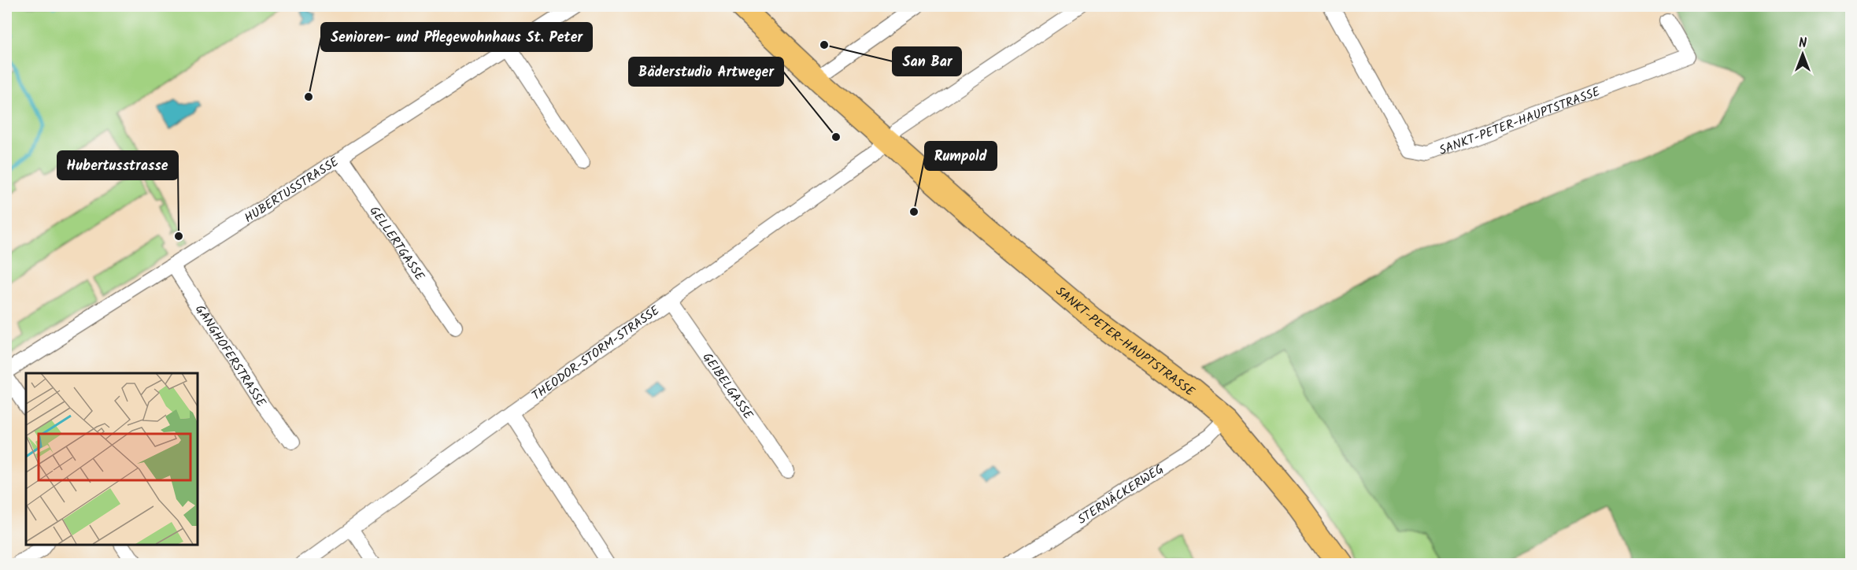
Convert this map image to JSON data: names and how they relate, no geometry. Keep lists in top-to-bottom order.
{
  "streets": {
    "main road": ["SANKT-PETER-HAUPTSTRASSE"],
    "street": [
      "HUBERTUSSTRASSE",
      "GELLERTGASSE",
      "THEODOR-STORM-STRASSE",
      "GANGHOFERSTRASSE",
      "GEIBELGASSE",
      "STERNÄCKERWEG"
    ]
  },
  "crossings": [
    ["SANKT-PETER-HAUPTSTRASSE", "THEODOR-STORM-STRASSE"],
    ["SANKT-PETER-HAUPTSTRASSE", "STERNÄCKERWEG"],
    ["HUBERTUSSTRASSE", "GELLERTGASSE"],
    ["HUBERTUSSTRASSE", "GANGHOFERSTRASSE"],
    ["THEODOR-STORM-STRASSE", "GEIBELGASSE"]
  ],
  "places": [
    "San Bar",
    "Senioren- und Pflegewohnhaus St. Peter",
    "Bäderstudio Artweger",
    "Rumpold",
    "Hubertusstrasse"
  ],
  "north": "top"
}
